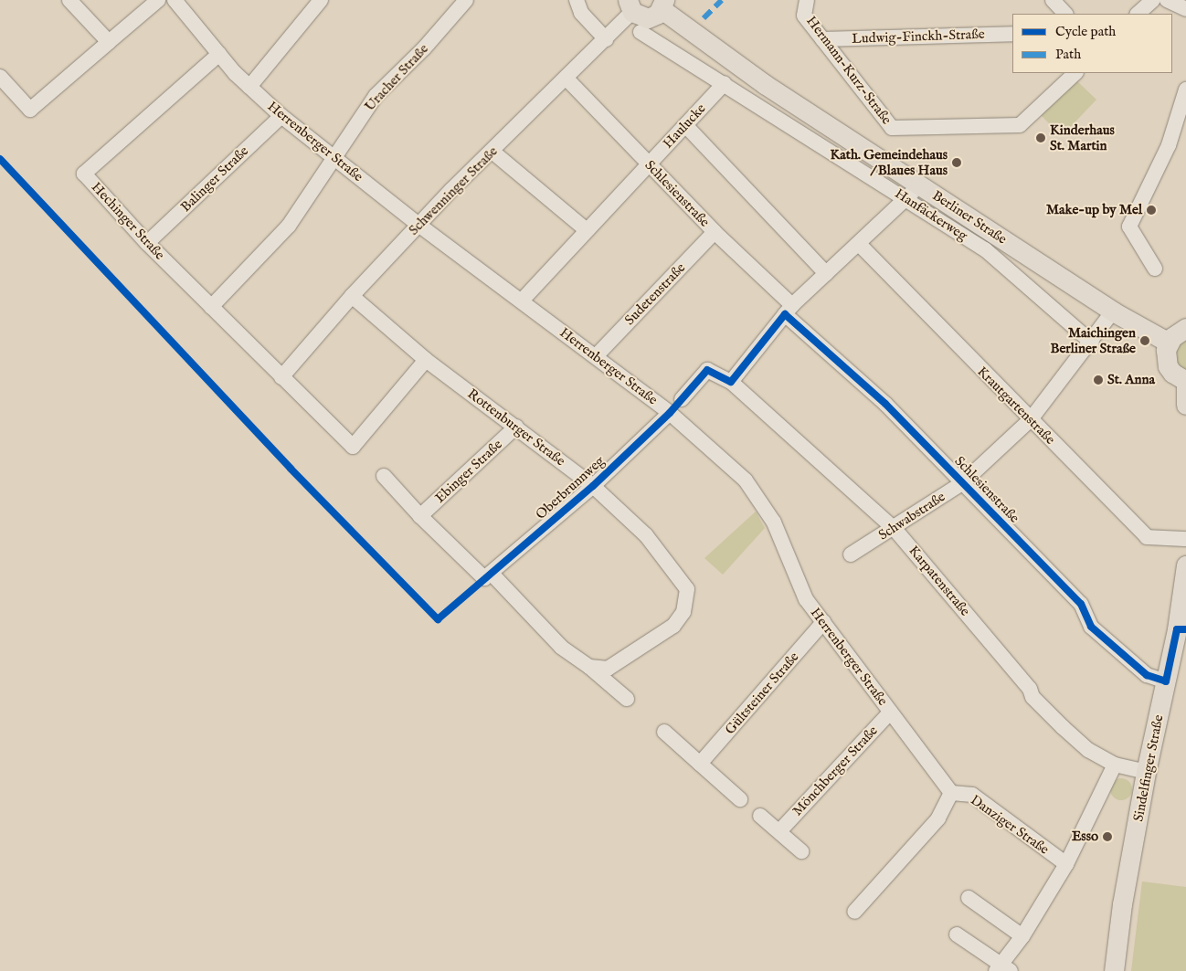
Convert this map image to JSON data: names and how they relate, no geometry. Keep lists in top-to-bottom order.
{
  "streets": {
    "main road": ["Berliner Straße", "Sindelfinger Straße"],
    "street": [
      "Ludwig-Finckh-Straße",
      "Hermann-Kurz-Straße",
      "Uracher Straße",
      "Haulucke",
      "Herrenberger Straße",
      "Balinger Straße",
      "Schwenninger Straße",
      "Schlesienstraße",
      "Hanfäckerweg",
      "Hechinger Straße",
      "Sudetenstraße",
      "Krautgartenstraße",
      "Rottenburger Straße",
      "Ebinger Straße",
      "Oberbrunnweg",
      "Schwabstraße",
      "Karpatenstraße",
      "Gültsteiner Straße",
      "Mönchberger Straße",
      "Danziger Straße"
    ]
  },
  "crossings": [
    ["Ludwig-Finckh-Straße", "Hermann-Kurz-Straße"],
    ["Uracher Straße", "Herrenberger Straße"],
    ["Uracher Straße", "Hechinger Straße"],
    ["Haulucke", "Herrenberger Straße"],
    ["Haulucke", "Schlesienstraße"],
    ["Haulucke", "Hanfäckerweg"],
    ["Herrenberger Straße", "Balinger Straße"],
    ["Herrenberger Straße", "Schwenninger Straße"],
    ["Herrenberger Straße", "Hechinger Straße"],
    ["Herrenberger Straße", "Sudetenstraße"],
    ["Herrenberger Straße", "Oberbrunnweg"],
    ["Herrenberger Straße", "Gültsteiner Straße"],
    ["Herrenberger Straße", "Mönchberger Straße"],
    ["Herrenberger Straße", "Danziger Straße"],
    ["Balinger Straße", "Hechinger Straße"],
    ["Schwenninger Straße", "Schlesienstraße"],
    ["Schwenninger Straße", "Hechinger Straße"],
    ["Schwenninger Straße", "Rottenburger Straße"],
    ["Schlesienstraße", "Sudetenstraße"],
    ["Schlesienstraße", "Schwabstraße"],
    ["Schlesienstraße", "Sindelfinger Straße"],
    ["Hanfäckerweg", "Berliner Straße"],
    ["Hanfäckerweg", "Schwabstraße"],
    ["Berliner Straße", "Schwabstraße"],
    ["Hechinger Straße", "Rottenburger Straße"],
    ["Krautgartenstraße", "Schwabstraße"],
    ["Rottenburger Straße", "Ebinger Straße"],
    ["Rottenburger Straße", "Oberbrunnweg"],
    ["Schwabstraße", "Karpatenstraße"],
    ["Karpatenstraße", "Sindelfinger Straße"]
  ],
  "places": [
    "Kinderhaus St. Martin",
    "Kath. Gemeindehaus / Blaues Haus",
    "Make-up by Mel",
    "Maichingen Berliner Straße",
    "St. Anna",
    "Esso"
  ],
  "legend": ["Cycle path", "Path"]
}
